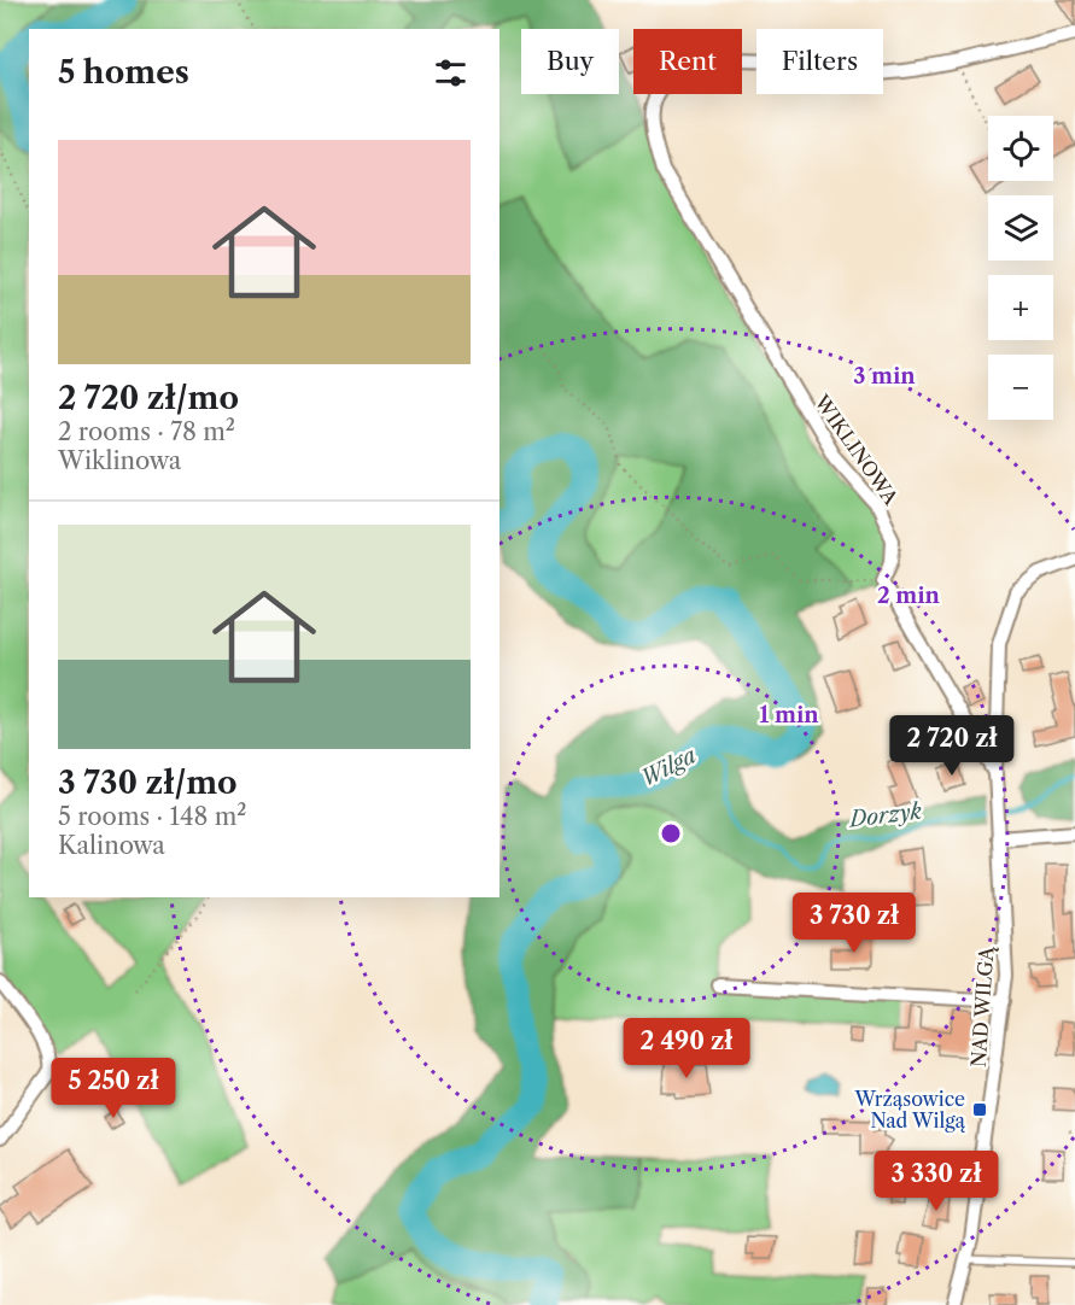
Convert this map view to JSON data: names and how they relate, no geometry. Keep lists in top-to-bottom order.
{
  "streets": {
    "street": ["WIKLINOWA", "NAD WILGĄ"]
  },
  "water": ["Wilga", "Dorzyk"],
  "places": {
    "transit": ["Wrząsowice Nad Wilgą"]
  },
  "page": {
    "chip": ["Buy", "Rent", "Filters"],
    "heading": "5 homes",
    "map_buttons": ["+", "−"],
    "list": [
      {
        "name": "2 720 zł/mo",
        "note": "2 rooms · 78 m² · Wiklinowa"
      },
      {
        "name": "3 730 zł/mo",
        "note": "5 rooms · 148 m² · Kalinowa"
      }
    ],
    "price": [
      "2 720 zł",
      "3 730 zł",
      "2 490 zł",
      "5 250 zł",
      "3 330 zł"
    ]
  },
  "rings": ["3 min", "2 min", "1 min"]
}
